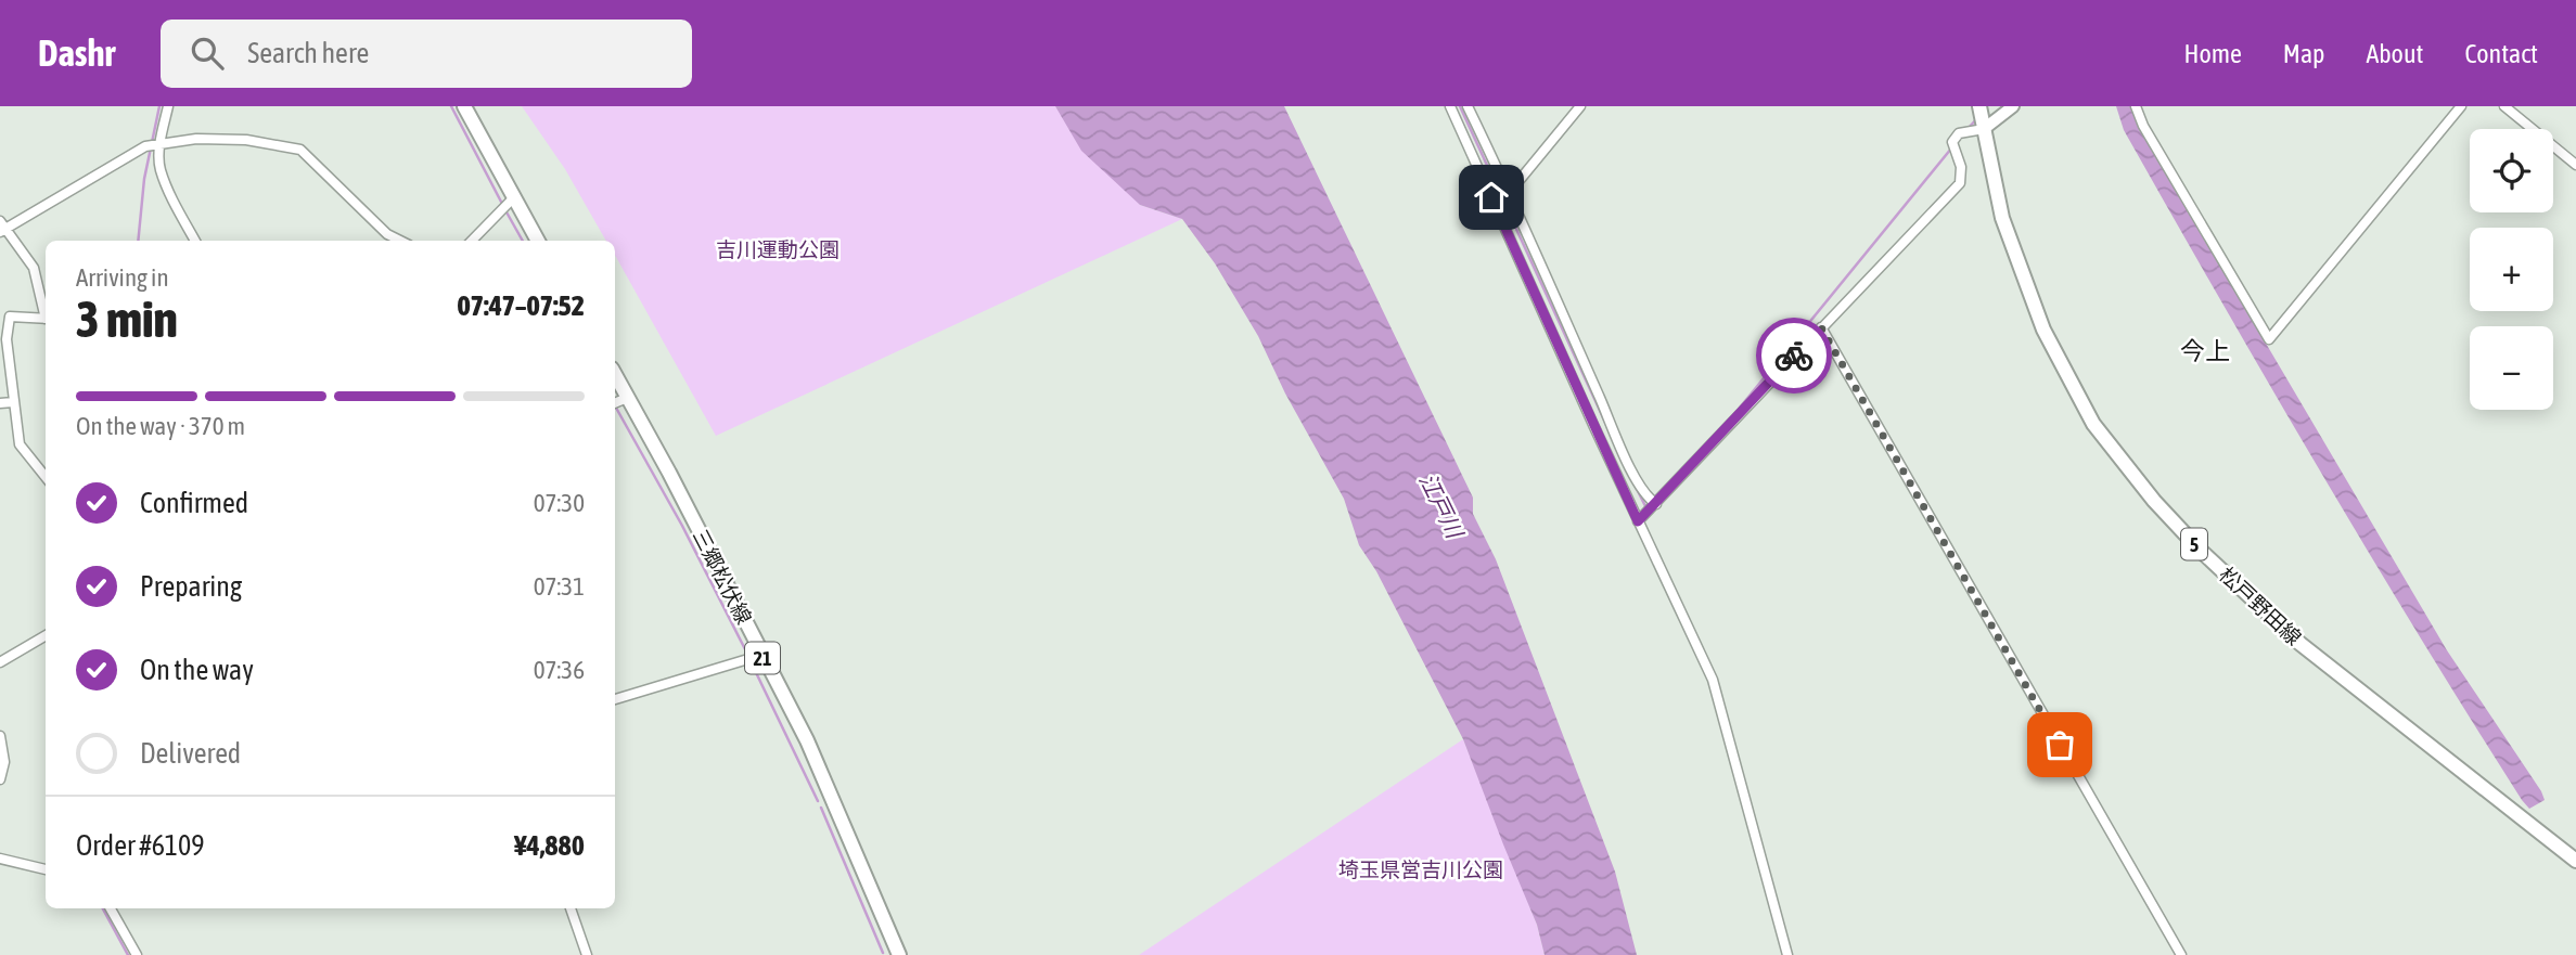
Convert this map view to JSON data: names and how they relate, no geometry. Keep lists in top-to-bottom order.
{
  "streets": {
    "main road": [
      "5",
      "三郷松伏線",
      "松戸野田線",
      "21"
    ]
  },
  "districts": ["今上"],
  "water": ["江戸川"],
  "parks": ["吉川運動公園", "埼玉県営吉川公園"],
  "page": {
    "header": "Dashr",
    "search": "Search here",
    "nav": [
      "Home",
      "Map",
      "About",
      "Contact"
    ],
    "map_buttons": ["+", "−"],
    "heading": ["3 min", "Arriving in", "07:47–07:52"],
    "panel": ["Order #6109", "¥4,880"],
    "bar": "On the way · 370 m",
    "list": [
      ["Confirmed", "07:30"],
      ["Preparing", "07:31"],
      ["On the way", "07:36"],
      "Delivered"
    ]
  }
}
